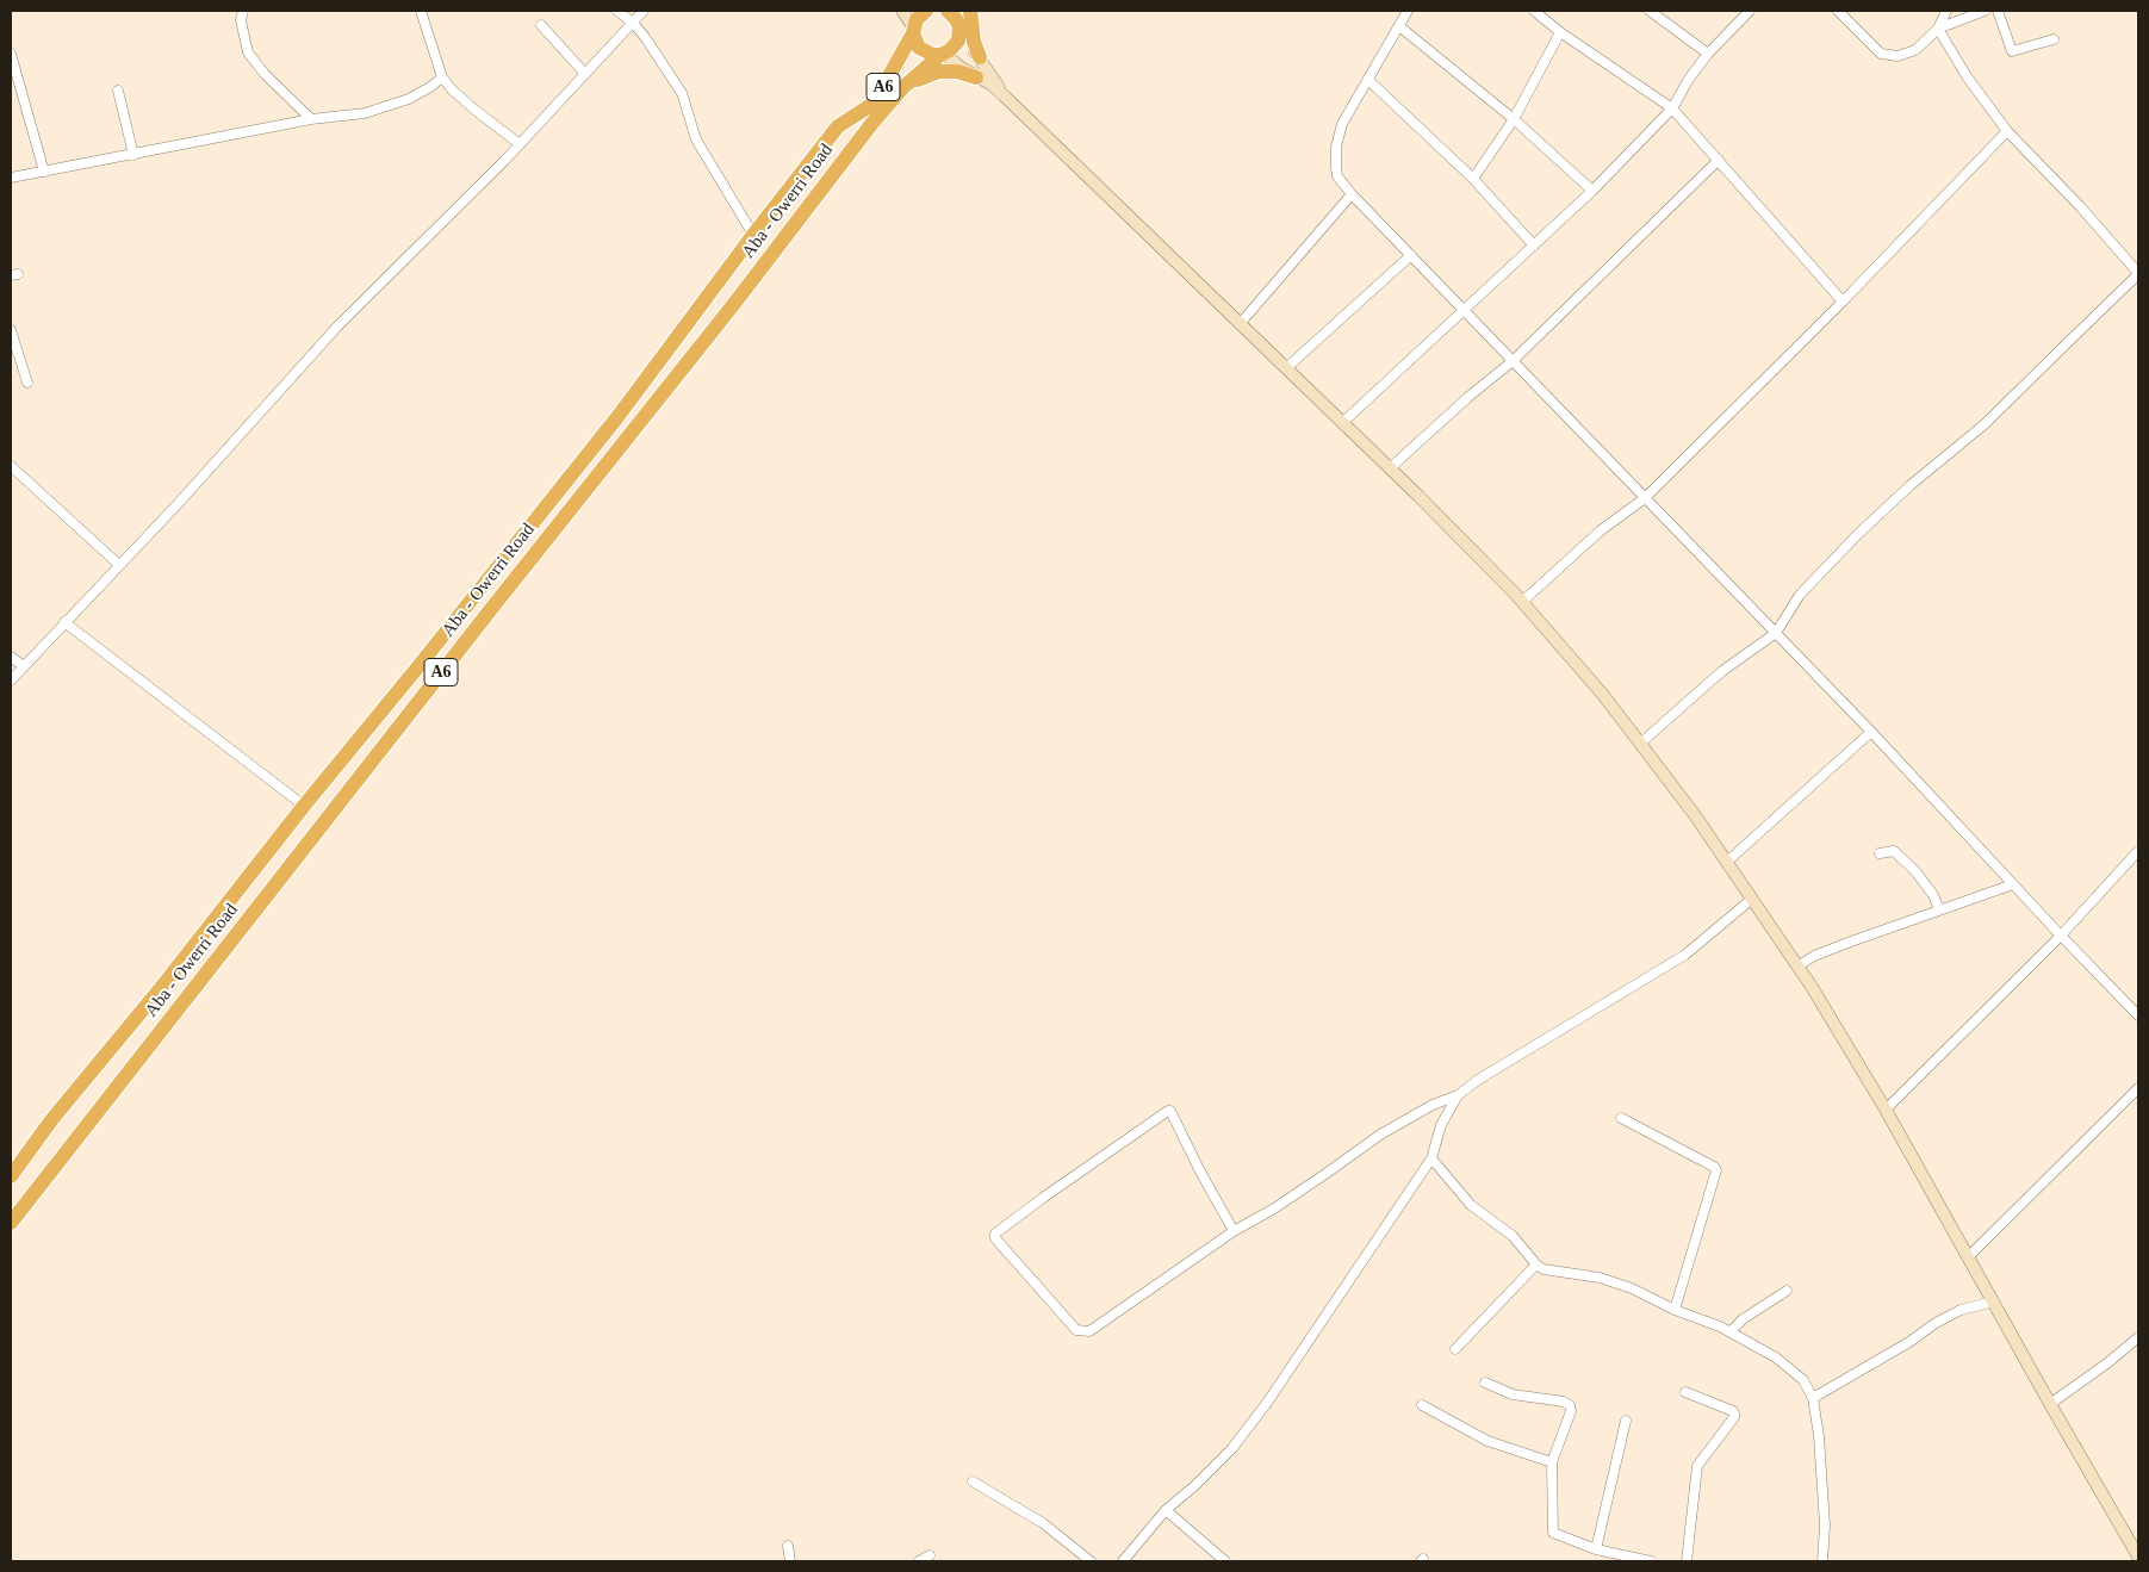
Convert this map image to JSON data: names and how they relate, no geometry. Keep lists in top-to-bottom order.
{
  "streets": {
    "highway": ["A6", "Aba - Owerri Road"]
  }
}
